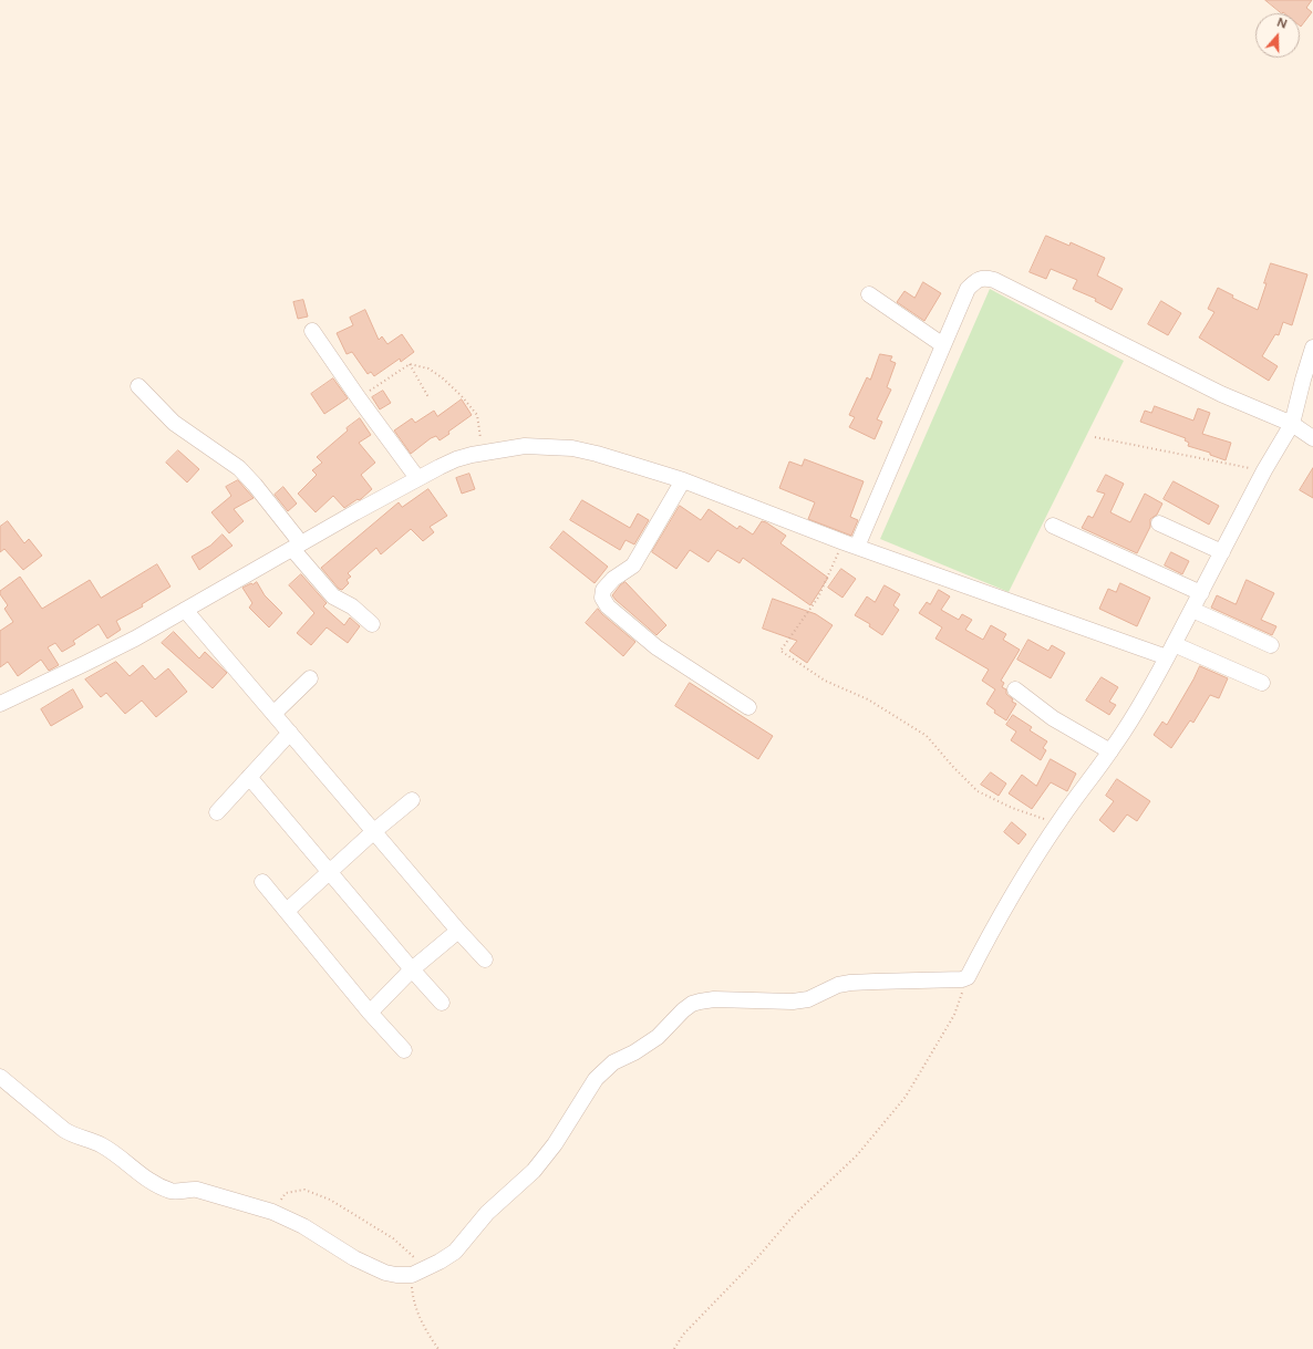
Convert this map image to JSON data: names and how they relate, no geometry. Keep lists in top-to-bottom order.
{
  "north": "top"
}
